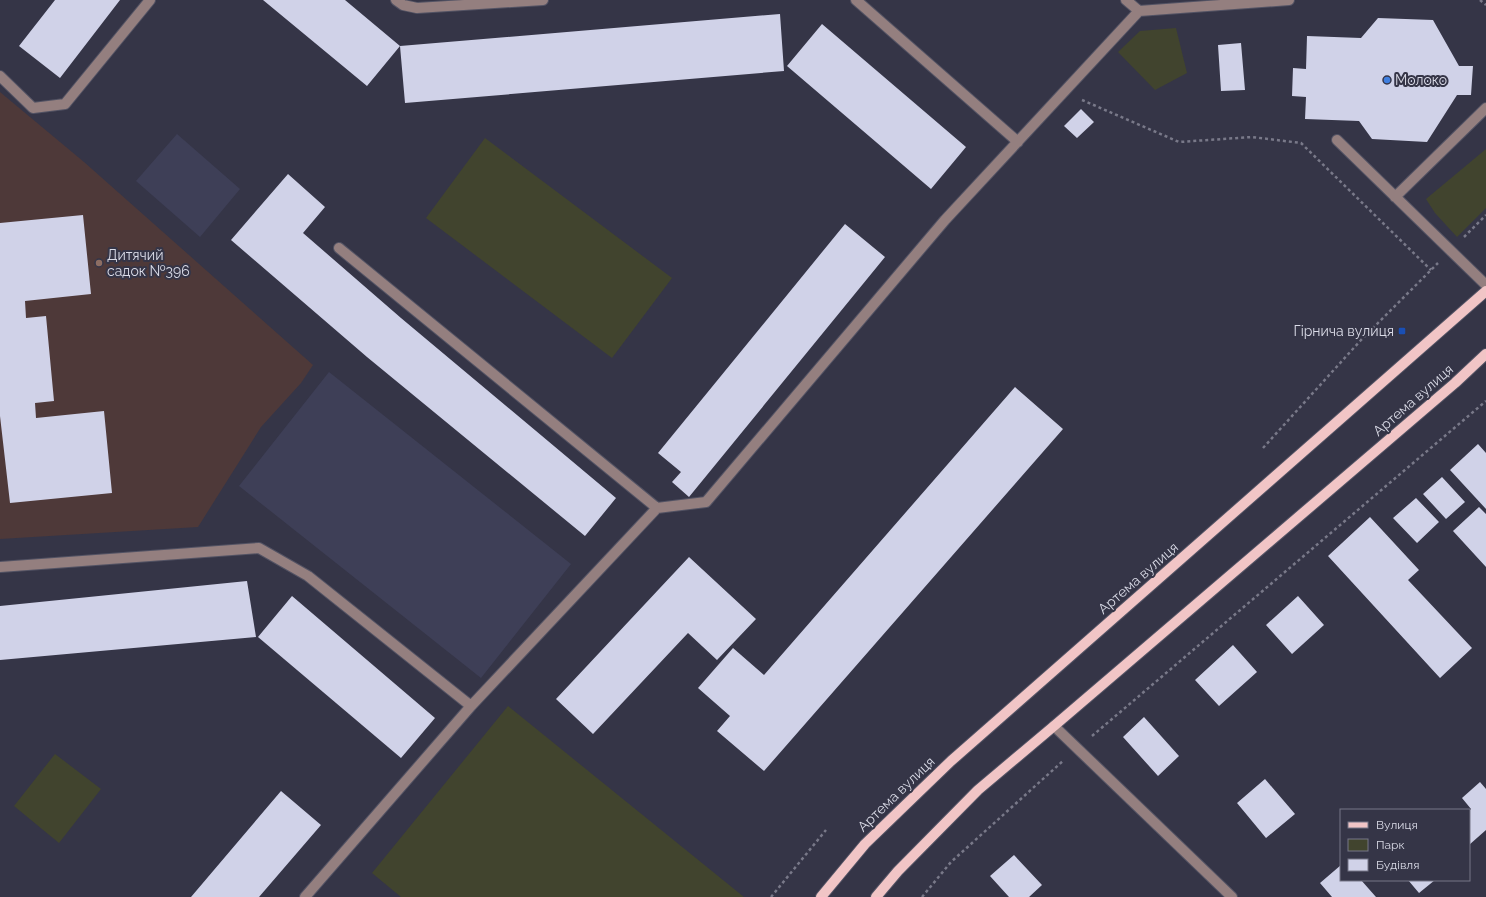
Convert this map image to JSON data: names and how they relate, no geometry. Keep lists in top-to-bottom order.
{
  "streets": {
    "main road": ["Артема вулиця"]
  },
  "places": {
    "other": ["Молоко", "Дитячий садок №396"],
    "transit": ["Гірнича вулиця"]
  },
  "legend": ["Вулиця", "Парк", "Будівля"]
}
